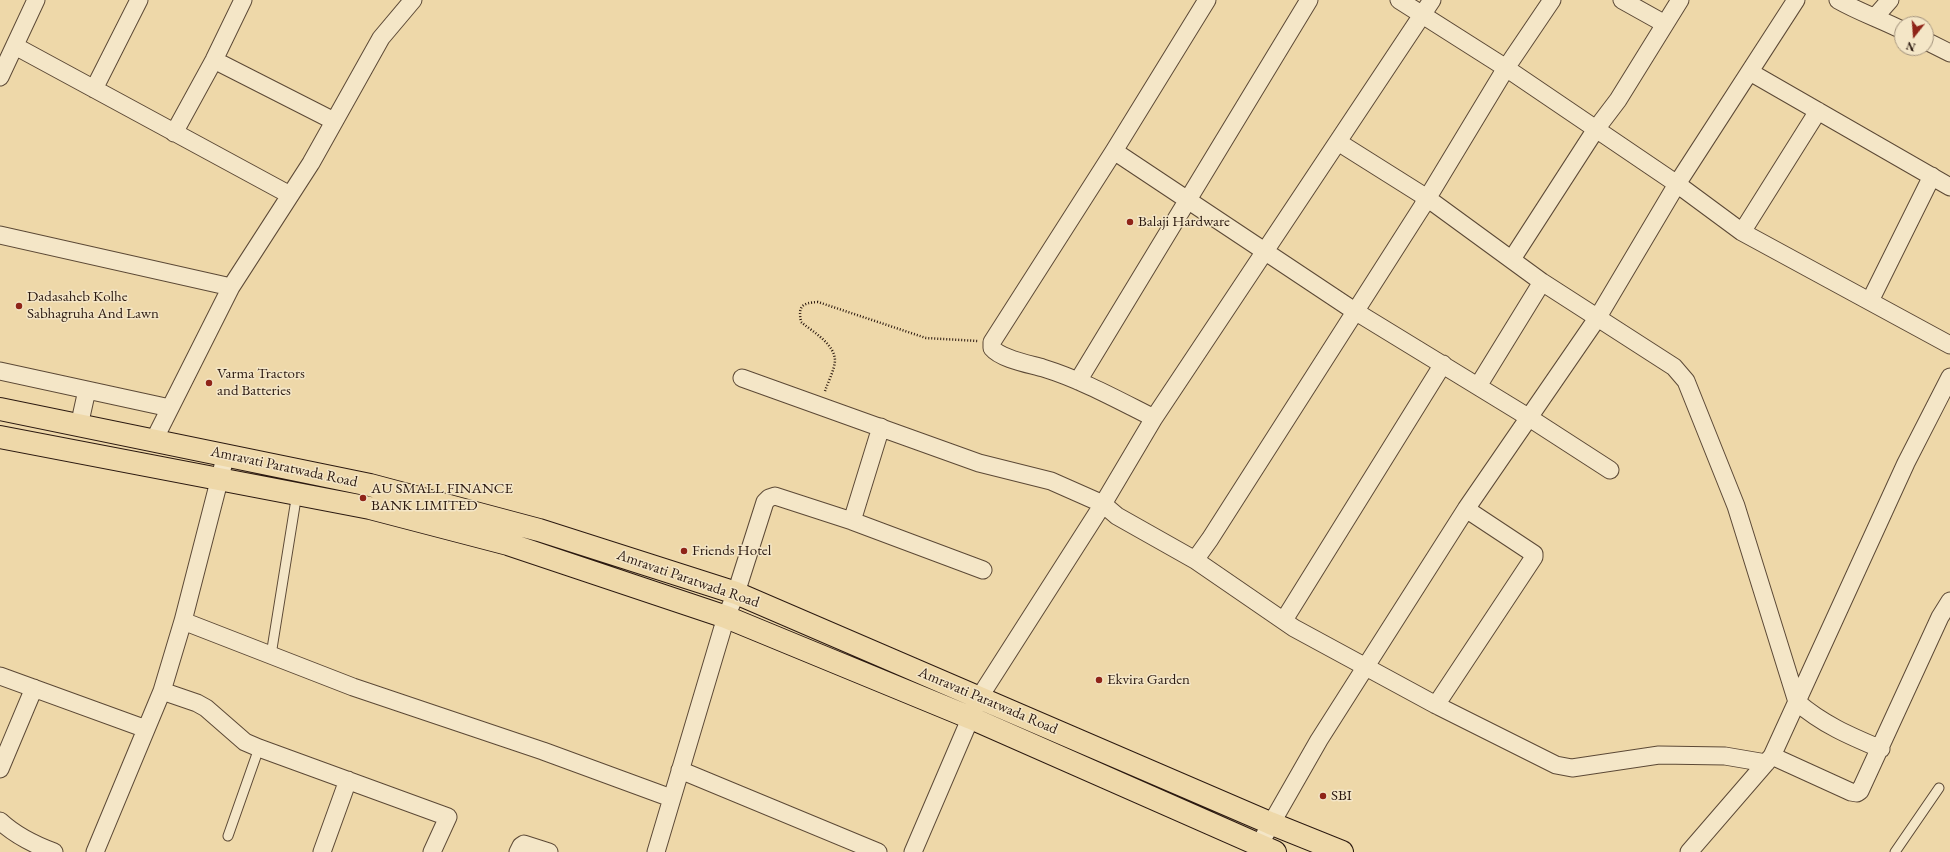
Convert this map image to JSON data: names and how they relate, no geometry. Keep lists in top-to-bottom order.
{
  "streets": {
    "main road": ["Amravati Paratwada Road"]
  },
  "places": [
    "Balaji Hardware",
    "Dadasaheb Kolhe Sabhagruha And Lawn",
    "Varma Tractors and Batteries",
    "AU SMALL FINANCE BANK LIMITED",
    "Friends Hotel",
    "Ekvira Garden",
    "SBI"
  ],
  "north": "bottom"
}
